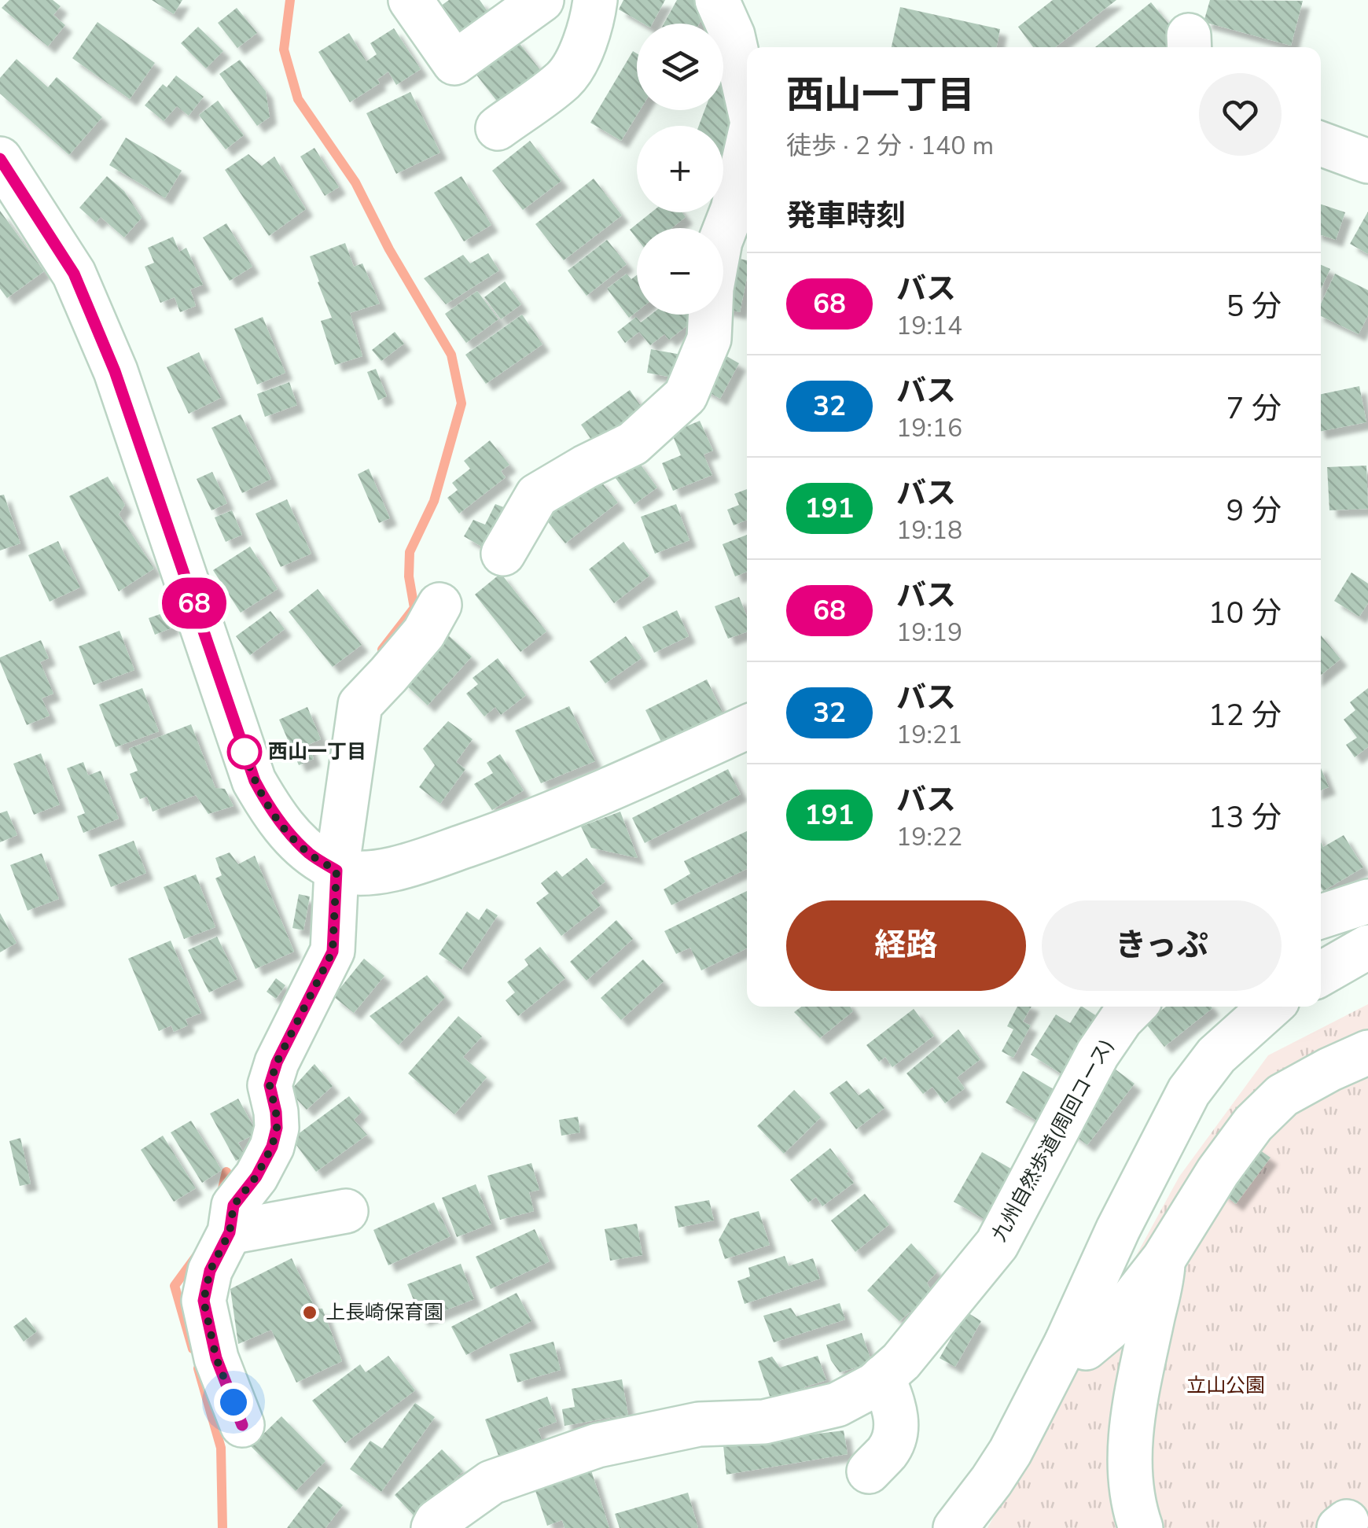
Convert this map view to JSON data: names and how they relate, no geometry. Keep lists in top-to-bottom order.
{
  "streets": {
    "street": ["九州自然歩道(周回コース)"]
  },
  "parks": ["立山公園"],
  "places": ["西山一丁目", "上長崎保育園"],
  "lines": ["bus line 68"],
  "page": {
    "on_map": "68",
    "map_buttons": ["+", "−"],
    "heading": [
      ["西山一丁目", "徒歩 · 2 分 · 140 m"],
      "発車時刻"
    ],
    "list": [
      {
        "mark": "68",
        "name": "バス",
        "note": "19:14",
        "value": "5 分"
      },
      {
        "mark": "32",
        "name": "バス",
        "note": "19:16",
        "value": "7 分"
      },
      {
        "mark": "191",
        "name": "バス",
        "note": "19:18",
        "value": "9 分"
      },
      {
        "mark": "68",
        "name": "バス",
        "note": "19:19",
        "value": "10 分"
      },
      {
        "mark": "32",
        "name": "バス",
        "note": "19:21",
        "value": "12 分"
      },
      {
        "mark": "191",
        "name": "バス",
        "note": "19:22",
        "value": "13 分"
      }
    ],
    "buttons": ["経路", "きっぷ"]
  }
}
